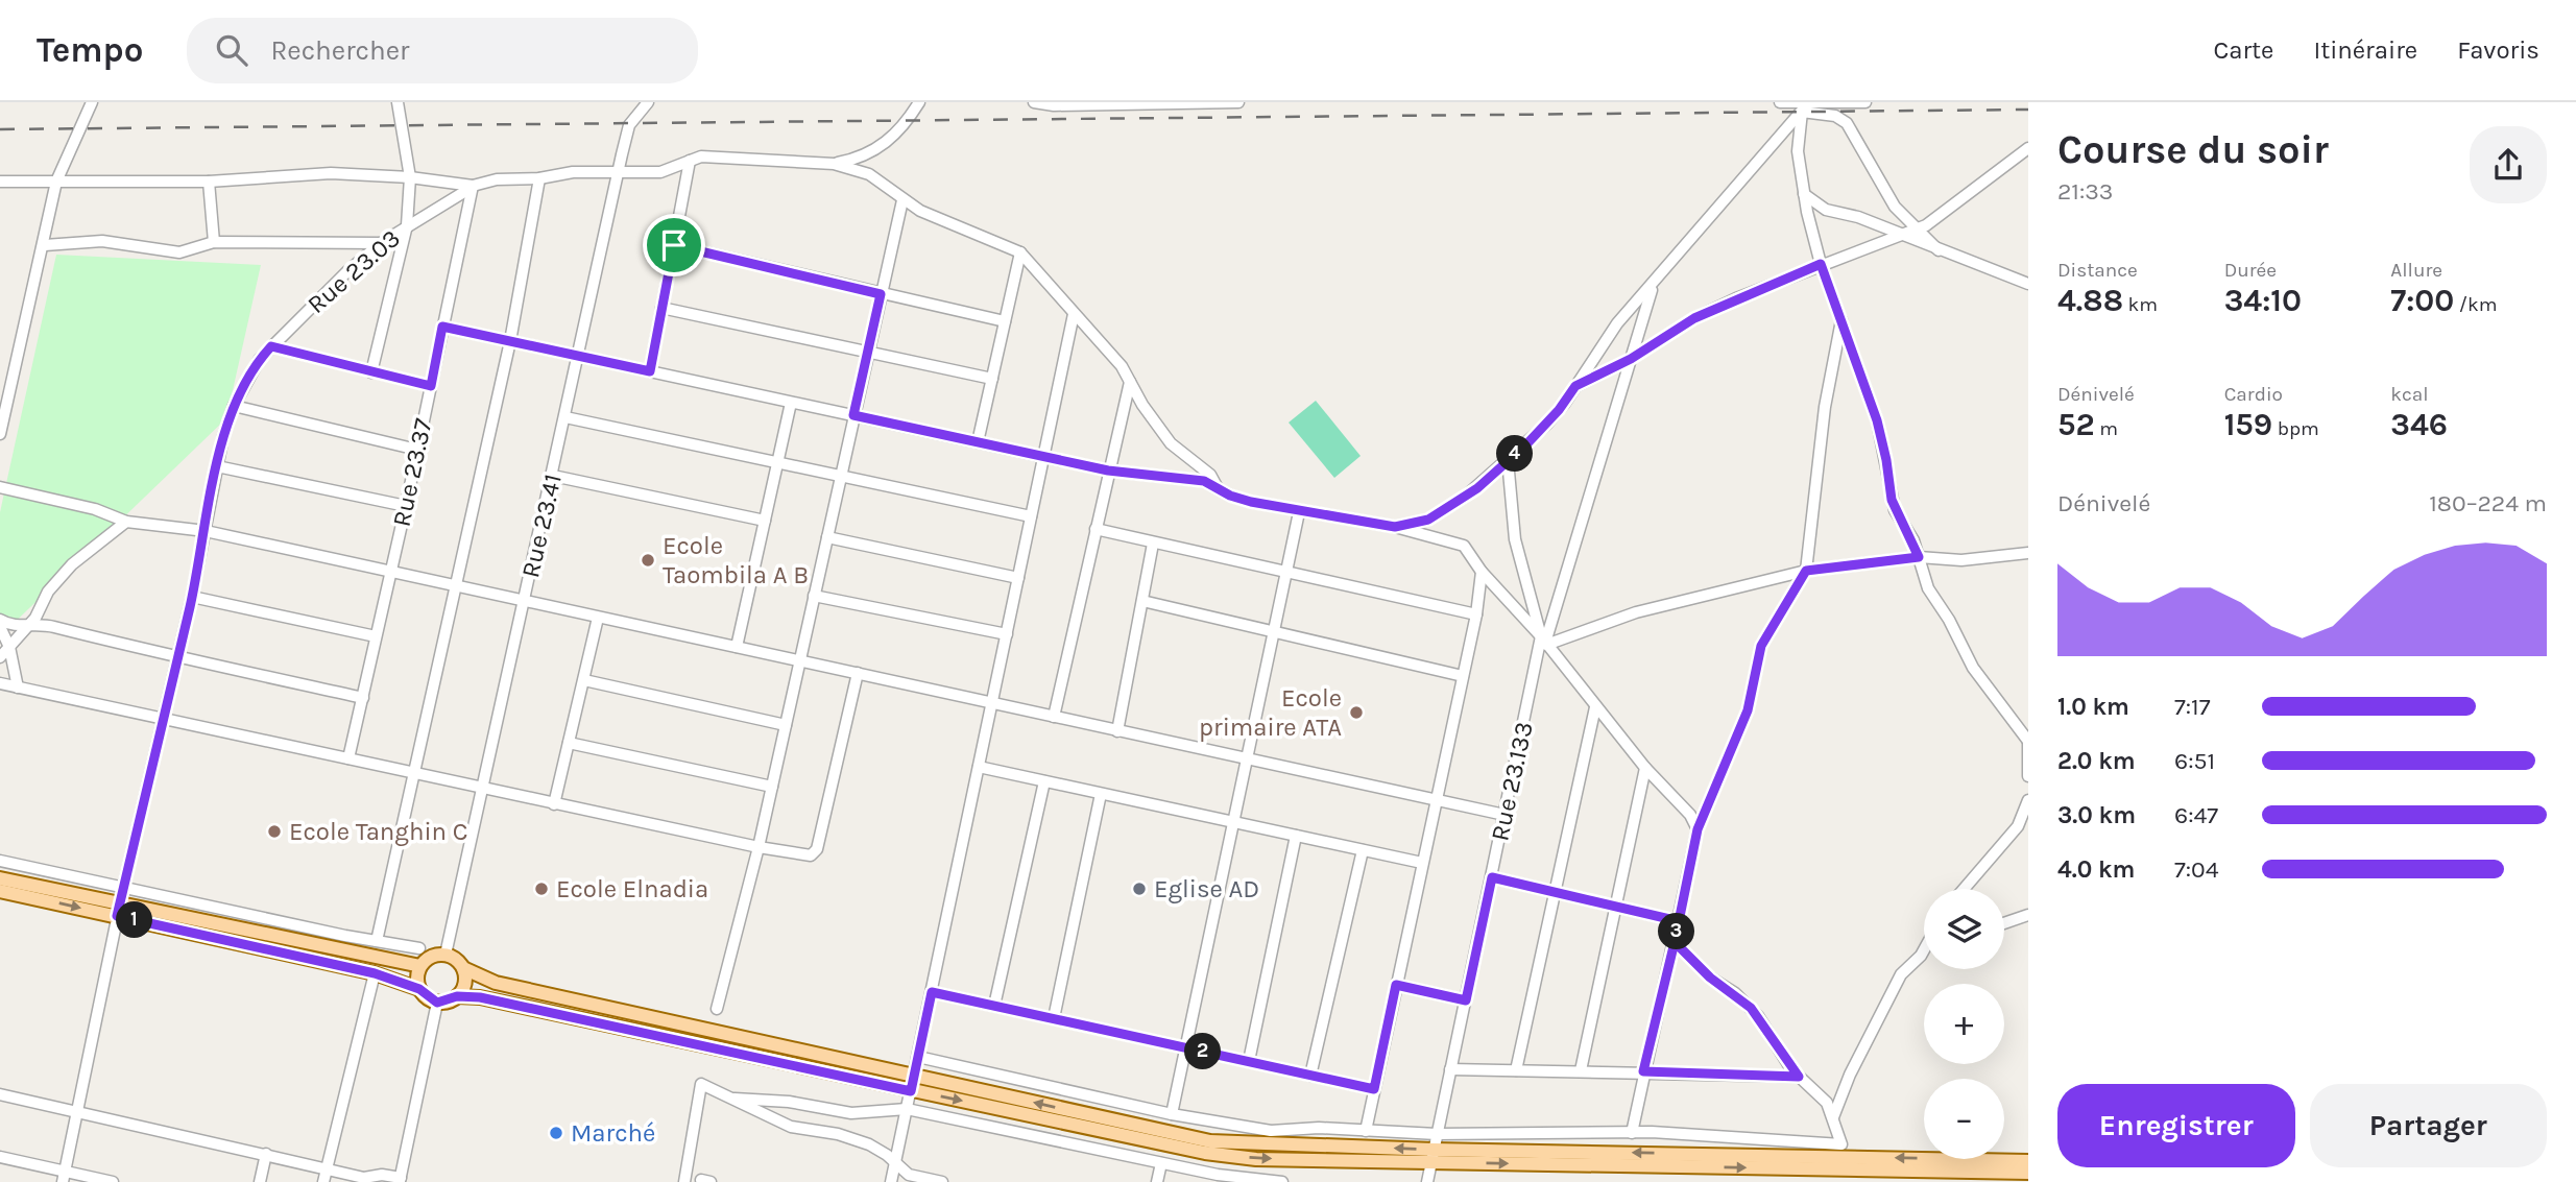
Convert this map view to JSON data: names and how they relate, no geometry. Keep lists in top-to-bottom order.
{
  "streets": {
    "street": [
      "Rue 23.03",
      "Rue 23.37",
      "Rue 23.41",
      "Rue 23.133"
    ]
  },
  "crossings": [
    ["Rue 23.03", "Rue 23.37"]
  ],
  "places": [
    "Ecole Taombila A B",
    "Ecole primaire ATA",
    "Ecole Tanghin C",
    "Ecole Elnadia",
    "Eglise AD",
    "Marché"
  ],
  "page": {
    "header": "Tempo",
    "search": "Rechercher",
    "nav": ["Carte", "Itinéraire", "Favoris"],
    "heading": ["Course du soir", "21:33"],
    "stats": [
      ["Distance", "4.88 km"],
      ["Durée", "34:10"],
      ["Allure", "7:00 /km"],
      ["Dénivelé", "52 m"],
      ["Cardio", "159 bpm"],
      ["kcal", "346"]
    ],
    "pins": [
      "4",
      "1",
      "3",
      "2"
    ],
    "chart": ["Dénivelé", "180–224 m"],
    "list": [
      {
        "name": "1.0 km",
        "note": "7:17"
      },
      {
        "name": "2.0 km",
        "note": "6:51"
      },
      {
        "name": "3.0 km",
        "note": "6:47"
      },
      {
        "name": "4.0 km",
        "note": "7:04"
      }
    ],
    "map_buttons": ["+", "−"],
    "buttons": ["Enregistrer", "Partager"]
  }
}
